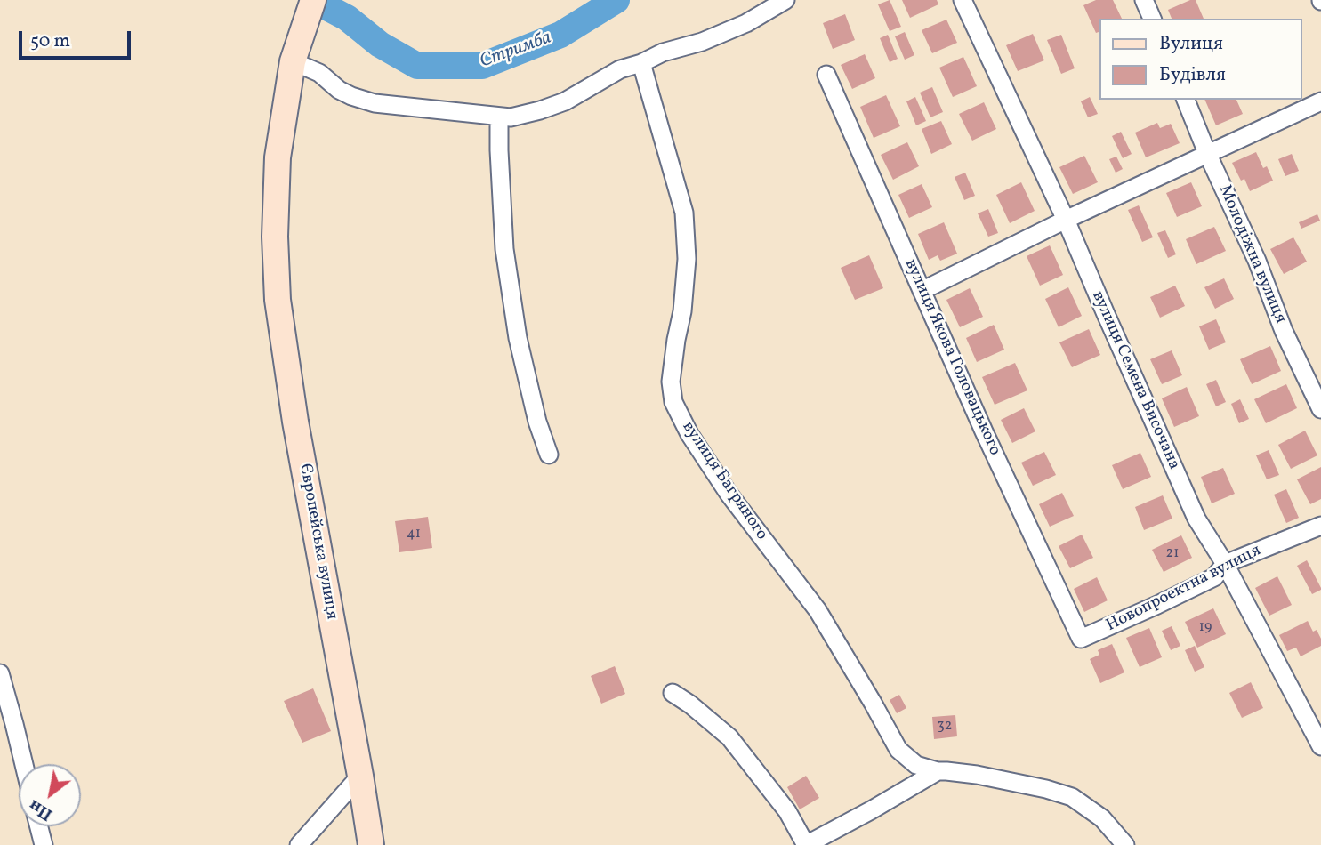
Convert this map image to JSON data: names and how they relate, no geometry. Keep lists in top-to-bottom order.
{
  "streets": {
    "main road": ["Європейська вулиця"],
    "street": [
      "Молодіжна вулиця",
      "вулиця Якова Головацького",
      "вулиця Семена Височана",
      "вулиця Багряного",
      "Новопроектна вулиця"
    ]
  },
  "crossings": [
    ["вулиця Якова Головацького", "Новопроектна вулиця"],
    ["вулиця Семена Височана", "Новопроектна вулиця"]
  ],
  "water": ["Стримба"],
  "house_numbers": [
    "41",
    "21",
    "19",
    "32"
  ],
  "legend": ["Вулиця", "Будівля"],
  "scale_bar": "50 m",
  "north": "bottom left"
}
